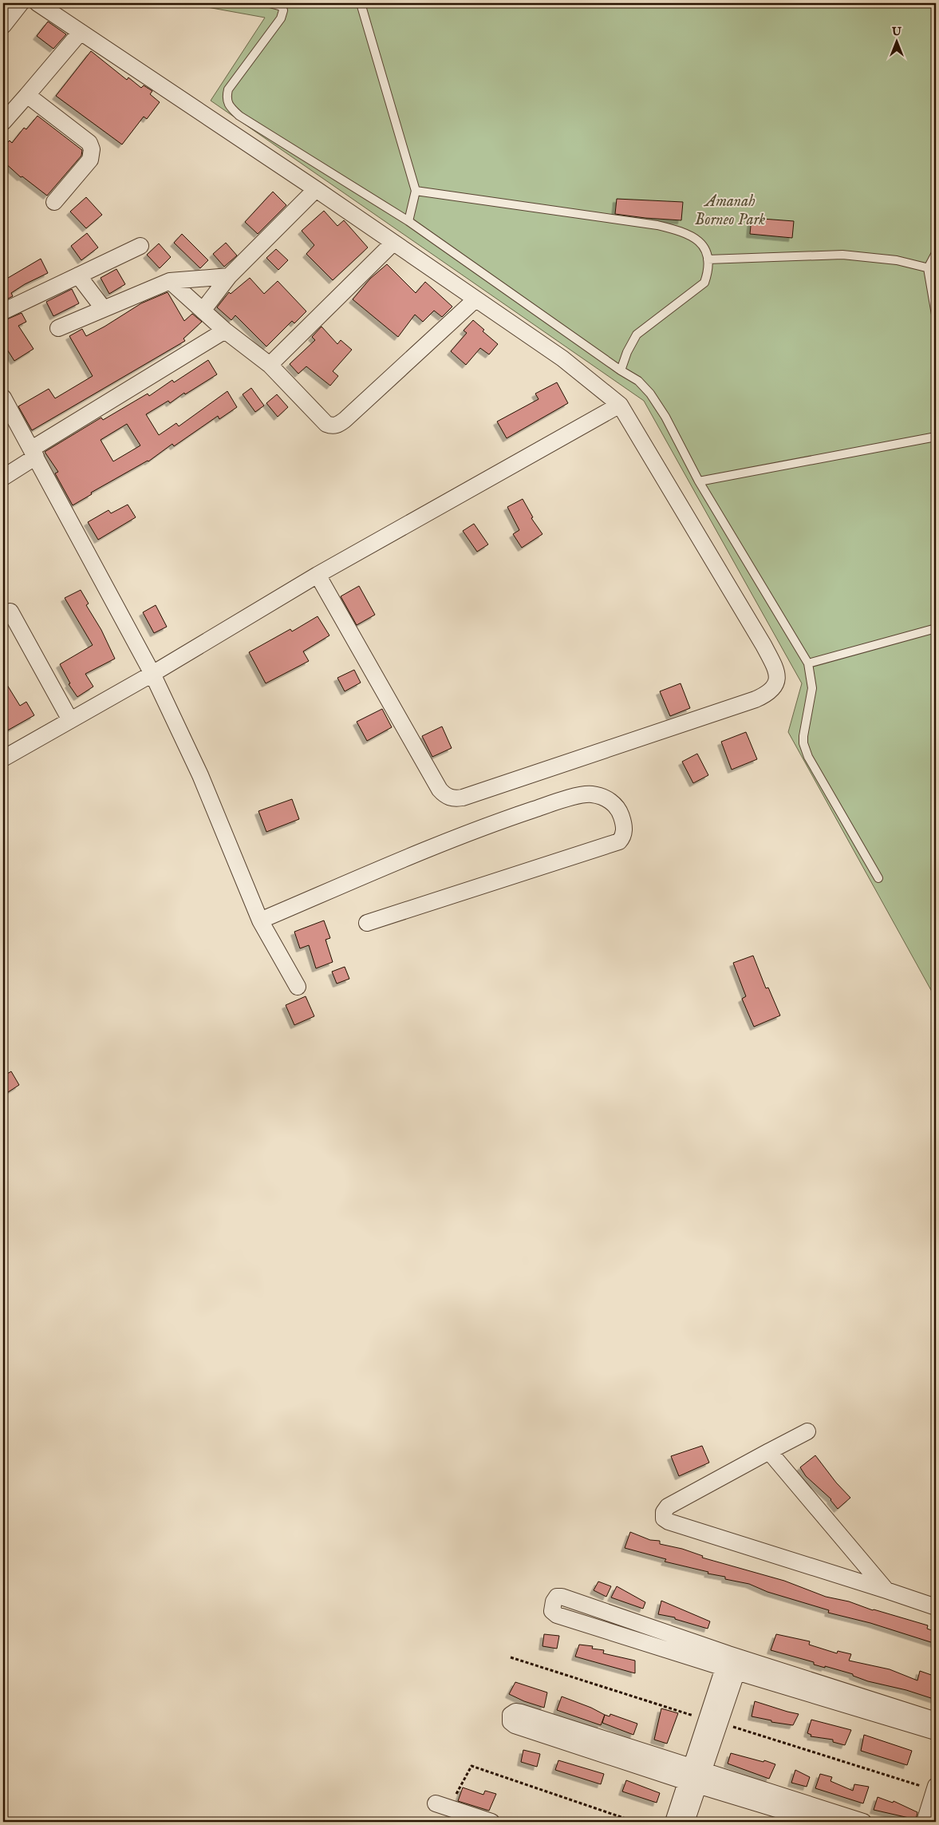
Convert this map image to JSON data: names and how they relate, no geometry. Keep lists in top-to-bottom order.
{
  "parks": ["Amanah Borneo Park"],
  "north": "top"
}
